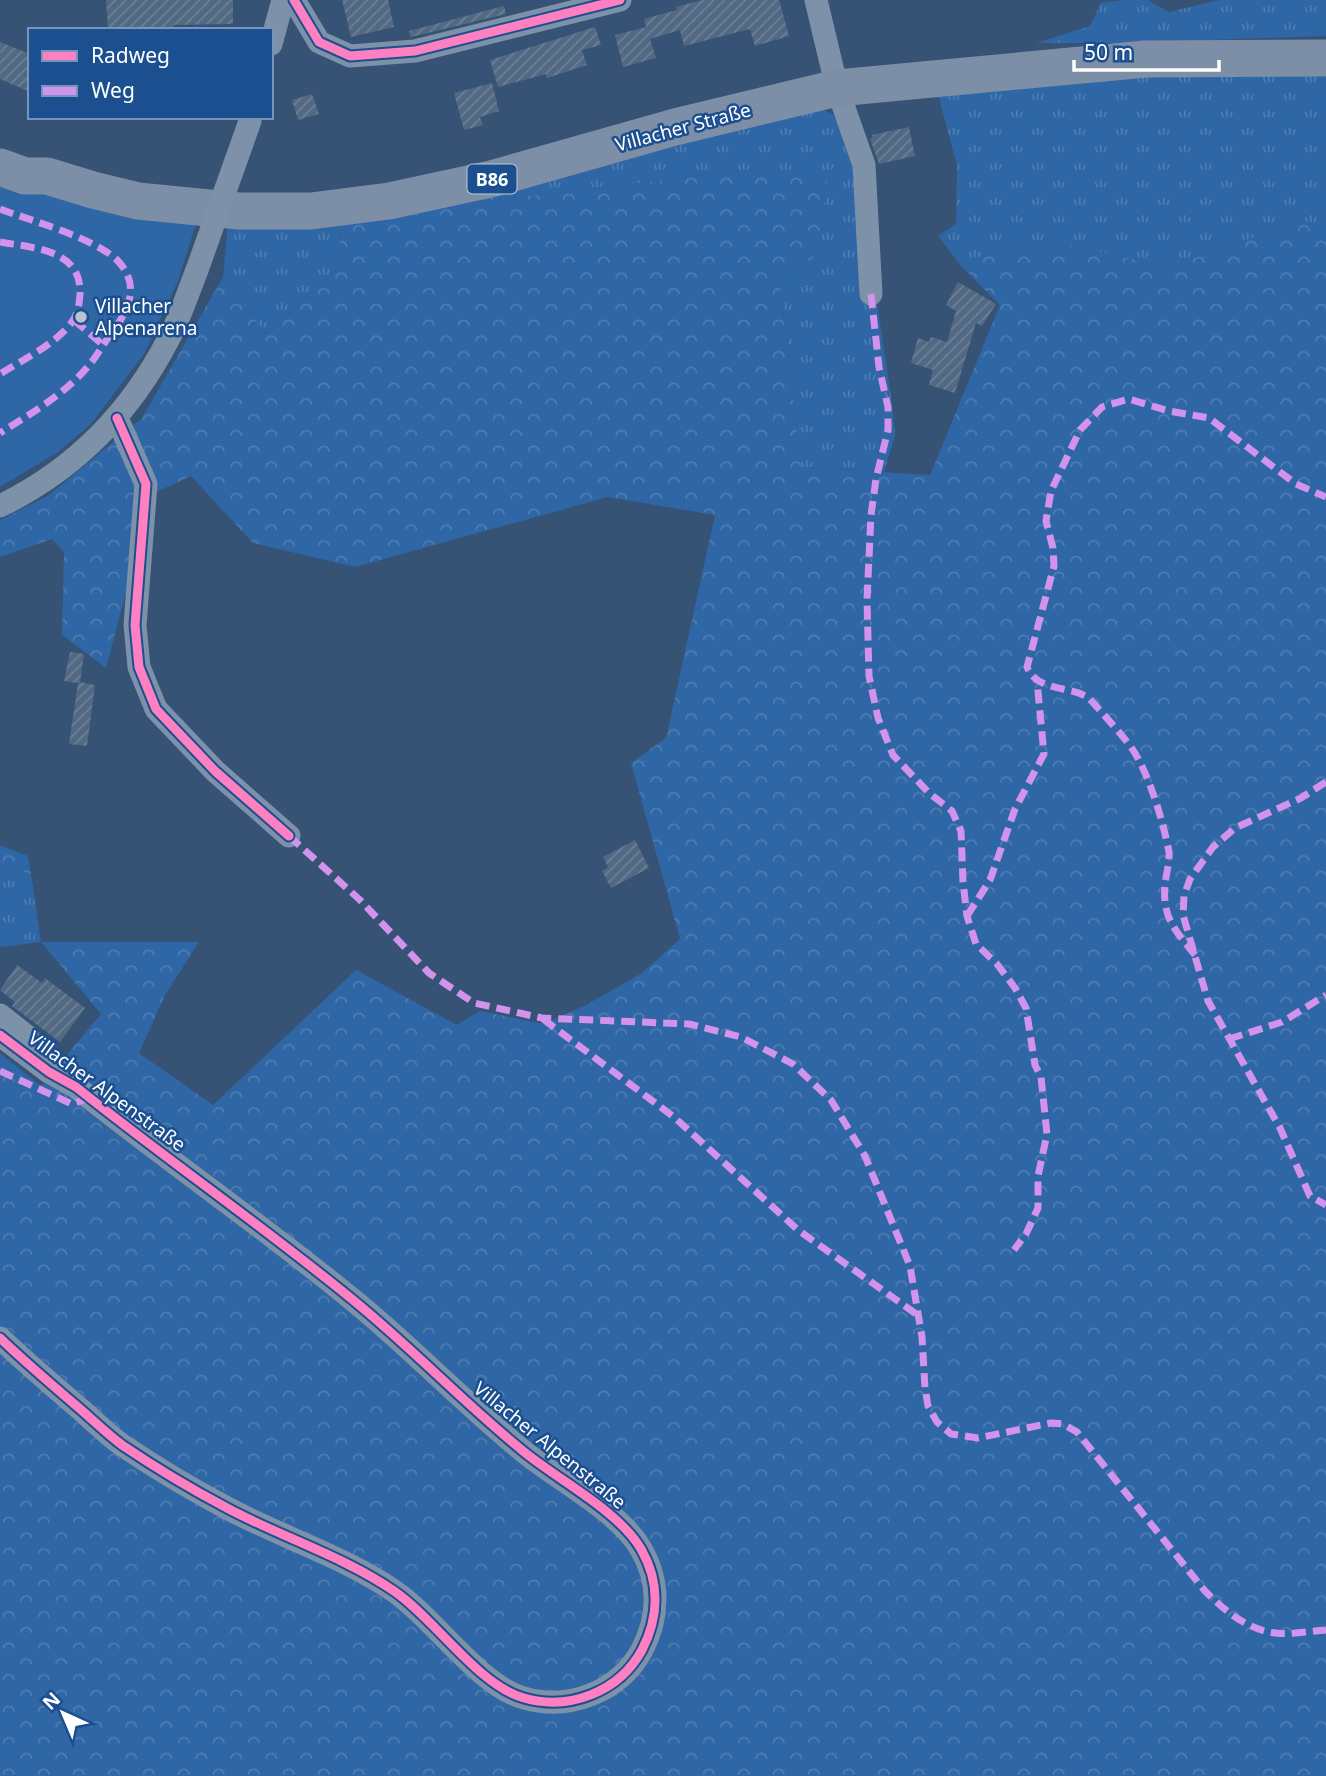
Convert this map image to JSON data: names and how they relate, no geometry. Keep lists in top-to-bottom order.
{
  "streets": {
    "main road": ["Villacher Straße", "B86"],
    "street": ["Villacher Alpenstraße"]
  },
  "places": ["Villacher Alpenarena"],
  "legend": ["Radweg", "Weg"],
  "scale_bar": "50 m",
  "north": "top left"
}
